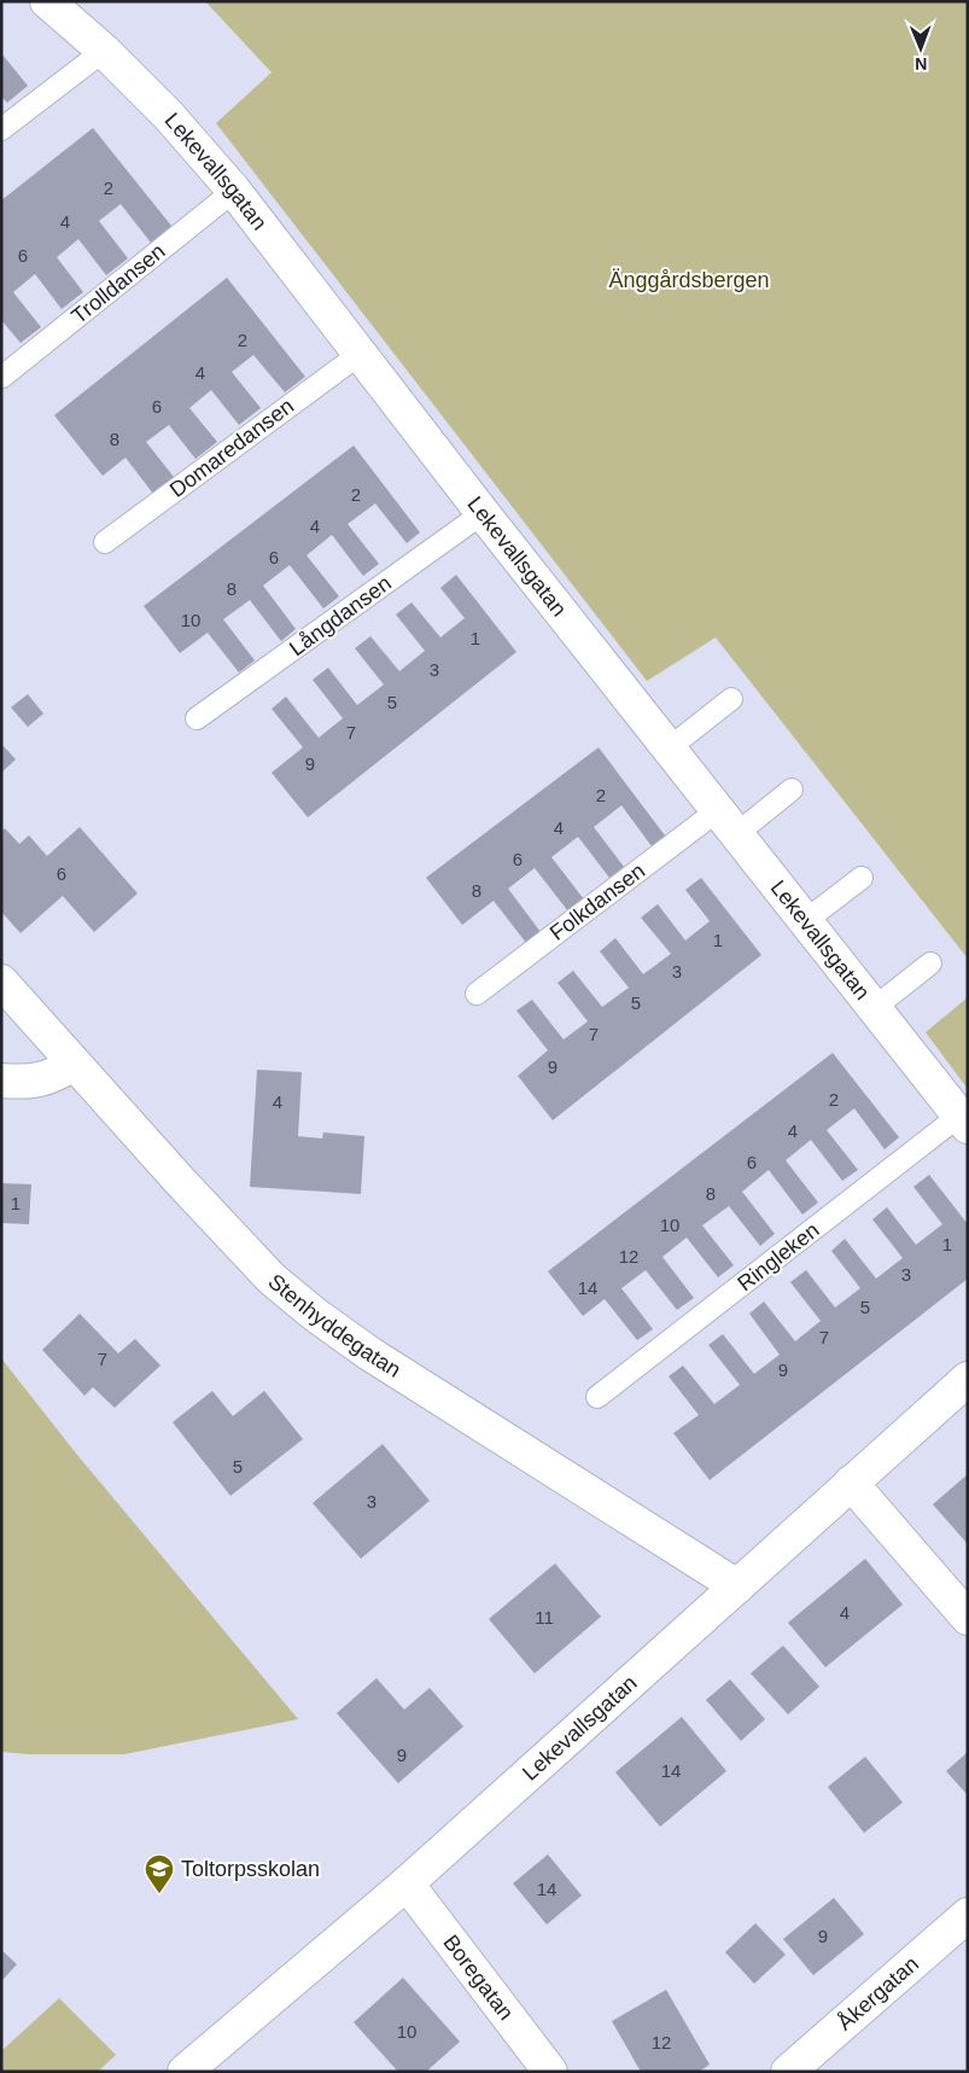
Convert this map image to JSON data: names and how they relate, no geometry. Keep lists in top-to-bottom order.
{
  "streets": {
    "street": [
      "Lekevallsgatan",
      "Stenhyddegatan",
      "Boregatan",
      "Åkergatan"
    ],
    "lane": [
      "Trolldansen",
      "Domaredansen",
      "Långdansen",
      "Folkdansen",
      "Ringleken"
    ]
  },
  "crossings": [
    ["Lekevallsgatan", "Trolldansen"],
    ["Lekevallsgatan", "Domaredansen"],
    ["Lekevallsgatan", "Långdansen"],
    ["Lekevallsgatan", "Folkdansen"],
    ["Lekevallsgatan", "Ringleken"],
    ["Lekevallsgatan", "Stenhyddegatan"],
    ["Lekevallsgatan", "Boregatan"]
  ],
  "parks": ["Änggårdsbergen"],
  "places": {
    "school or university": ["Toltorpsskolan"]
  },
  "house_numbers": [
    "2",
    "4",
    "6",
    "2",
    "4",
    "6",
    "8",
    "2",
    "4",
    "6",
    "8",
    "10",
    "1",
    "3",
    "5",
    "7",
    "9",
    "2",
    "4",
    "6",
    "6",
    "8",
    "1",
    "3",
    "5",
    "7",
    "9",
    "2",
    "4",
    "4",
    "6",
    "8",
    "1",
    "10",
    "1",
    "12",
    "3",
    "14",
    "5",
    "7",
    "7",
    "9",
    "5",
    "3",
    "4",
    "11",
    "9",
    "14",
    "14",
    "9",
    "10",
    "12"
  ],
  "north": "bottom"
}
